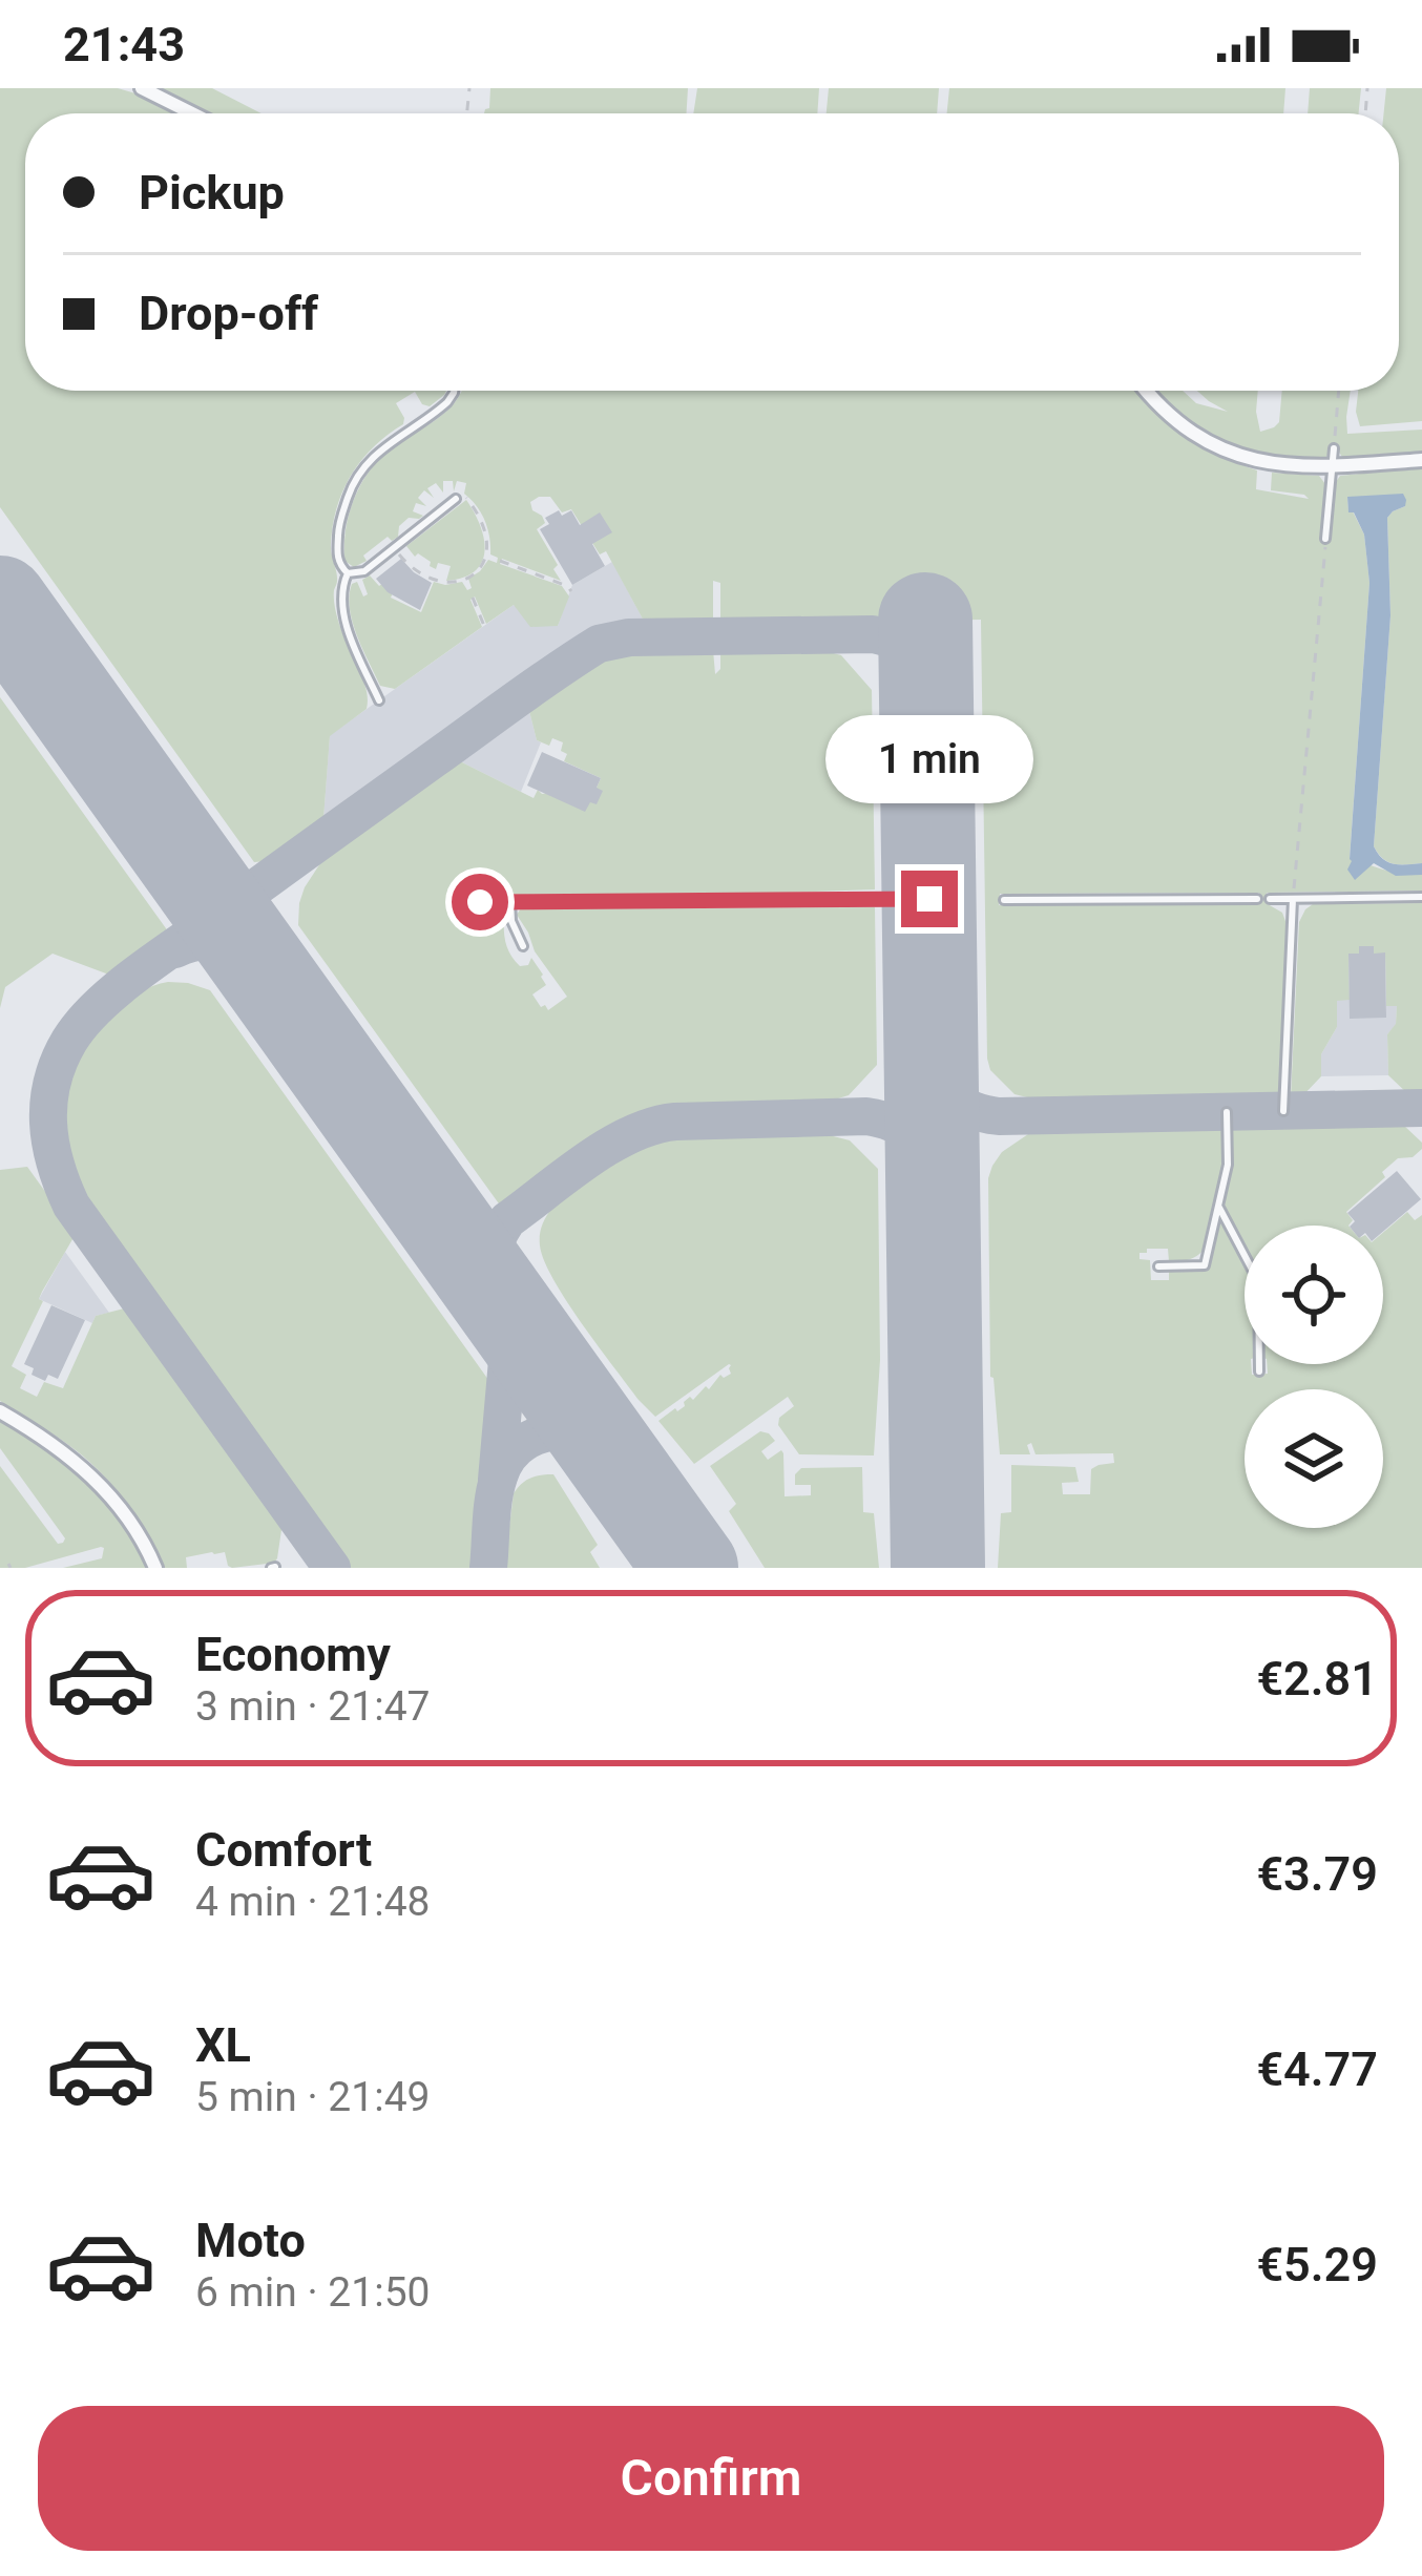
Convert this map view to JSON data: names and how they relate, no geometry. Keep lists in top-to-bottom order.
{
  "page": {
    "status": "21:43",
    "banner": ["Pickup", "Drop-off"],
    "bubble": "1 min",
    "list": [
      {
        "name": "Economy",
        "note": "3 min · 21:47",
        "value": "€2.81"
      },
      {
        "name": "Comfort",
        "note": "4 min · 21:48",
        "value": "€3.79"
      },
      {
        "name": "XL",
        "note": "5 min · 21:49",
        "value": "€4.77"
      },
      {
        "name": "Moto",
        "note": "6 min · 21:50",
        "value": "€5.29"
      }
    ],
    "buttons": "Confirm"
  }
}
